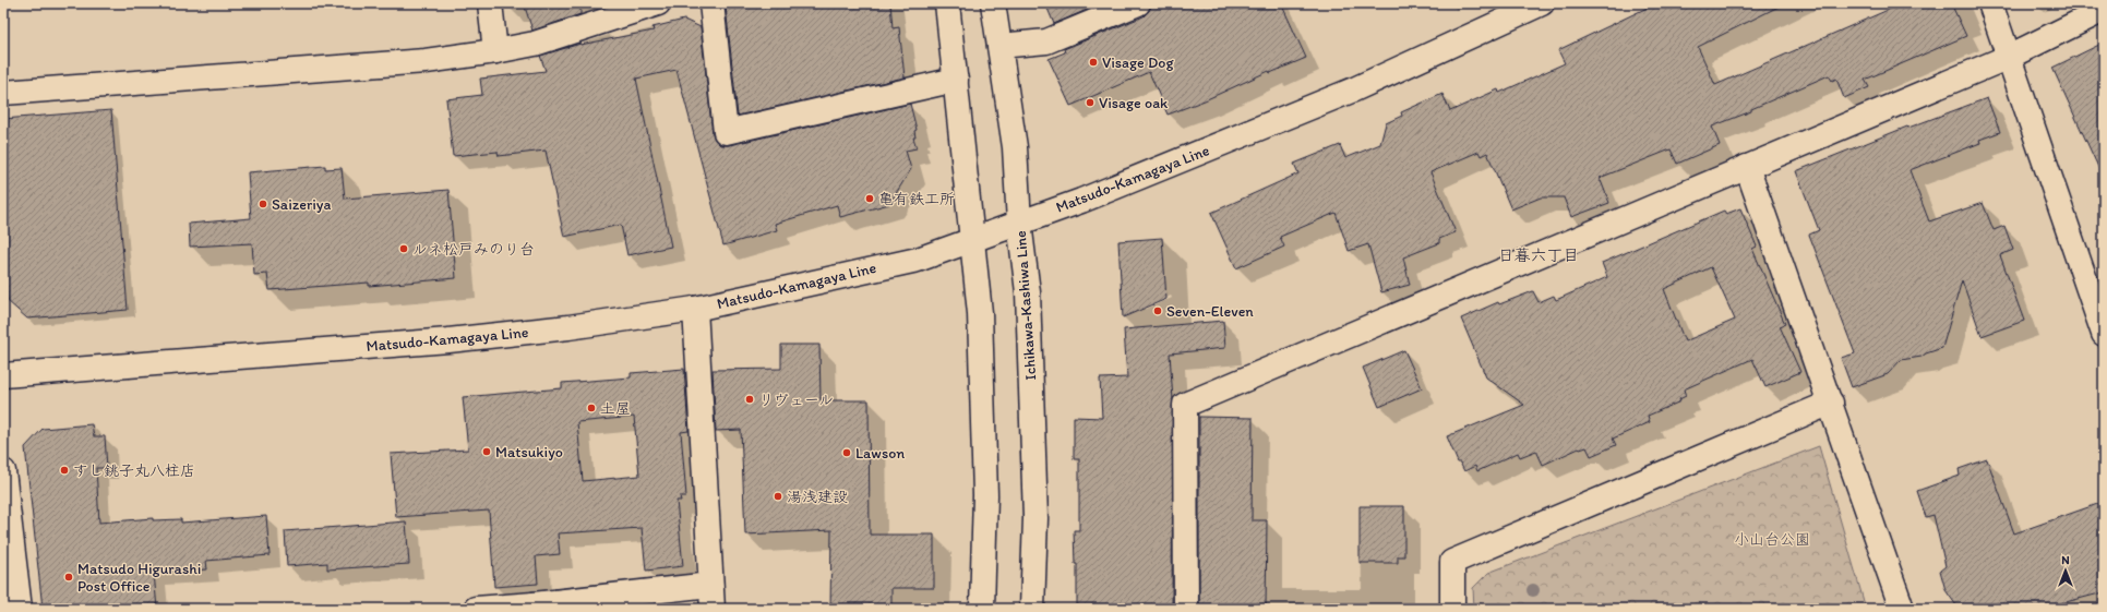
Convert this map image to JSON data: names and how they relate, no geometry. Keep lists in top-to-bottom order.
{
  "streets": {
    "street": ["Matsudo-Kamagaya Line", "Ichikawa-Kashiwa Line"]
  },
  "crossings": [
    ["Matsudo-Kamagaya Line", "Ichikawa-Kashiwa Line"]
  ],
  "districts": ["日暮六丁目"],
  "parks": ["小山台公園"],
  "places": [
    "Visage Dog",
    "Visage oak",
    "亀有鉄工所",
    "Saizeriya",
    "ルネ松戸みのり台",
    "Seven-Eleven",
    "リヴェール",
    "土屋",
    "Matsukiyo",
    "Lawson",
    "すし銚子丸八柱店",
    "湯浅建設",
    "Matsudo Higurashi Post Office"
  ],
  "north": "top"
}
